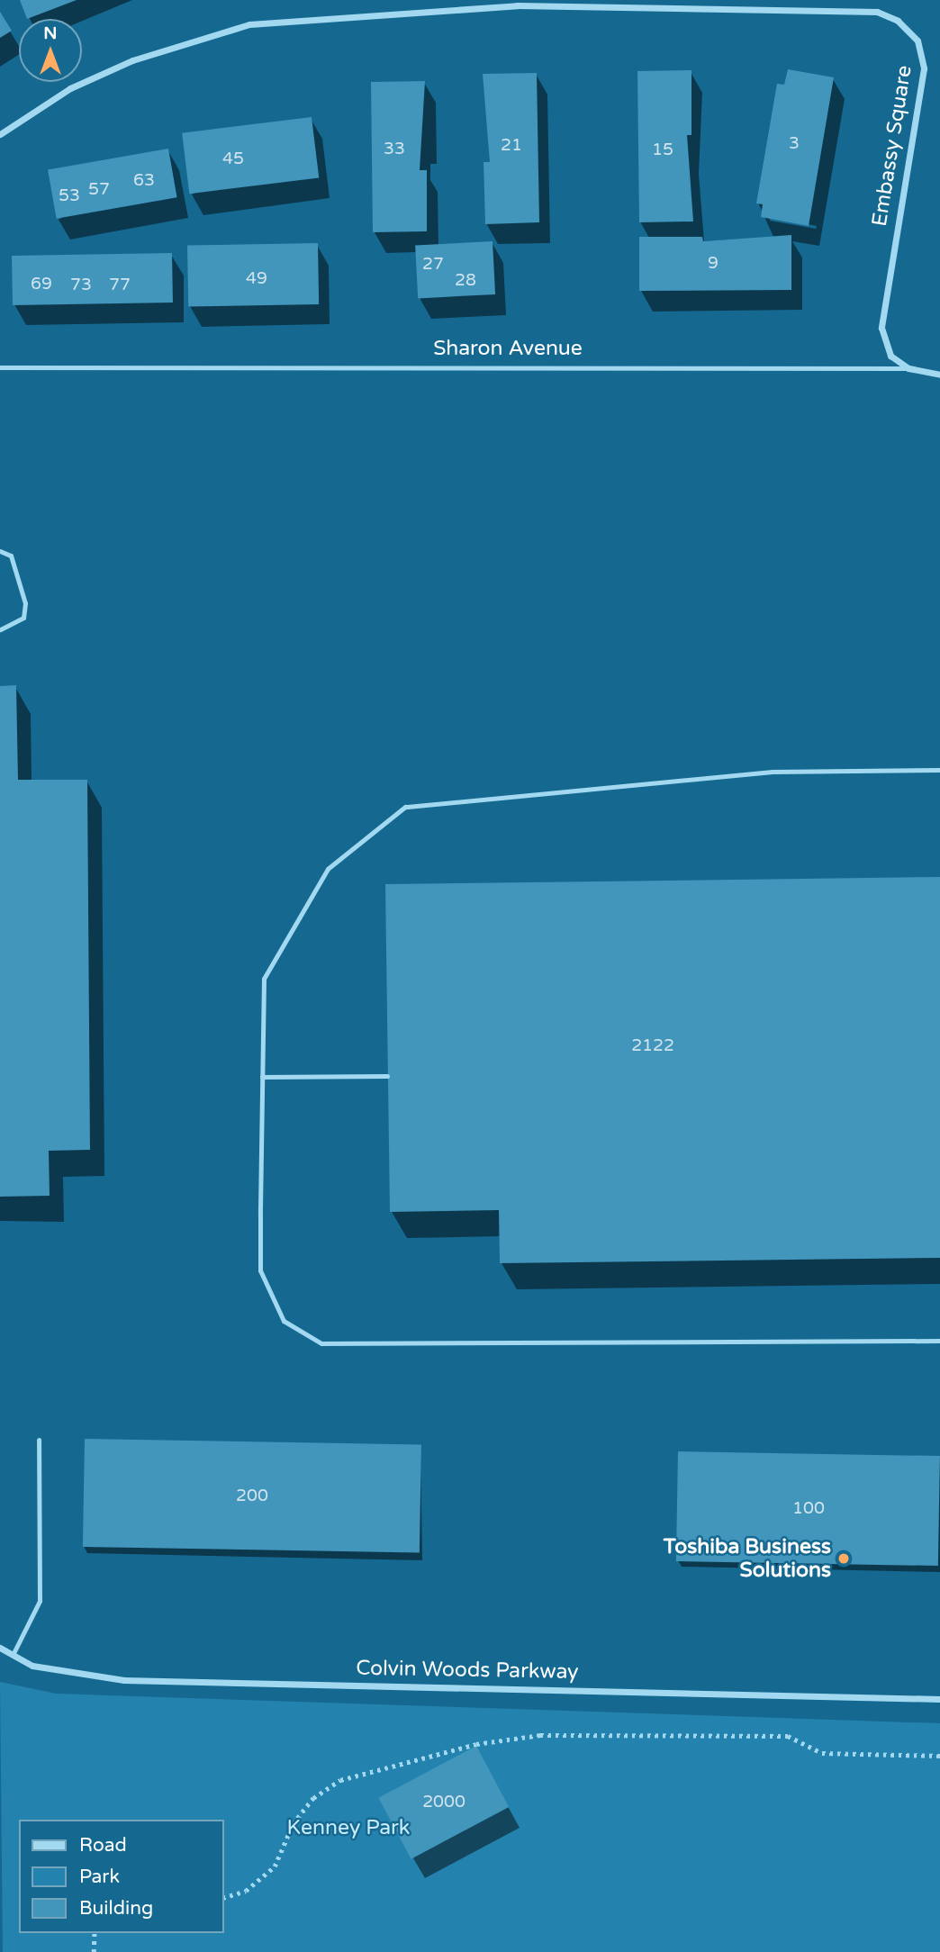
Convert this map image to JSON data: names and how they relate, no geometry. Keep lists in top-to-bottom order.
{
  "streets": {
    "street": ["Embassy Square", "Sharon Avenue", "Colvin Woods Parkway"]
  },
  "crossings": [
    ["Embassy Square", "Sharon Avenue"]
  ],
  "parks": ["Kenney Park"],
  "places": ["Toshiba Business Solutions"],
  "house_numbers": [
    "3",
    "21",
    "33",
    "15",
    "45",
    "63",
    "57",
    "53",
    "9",
    "27",
    "49",
    "28",
    "69",
    "73",
    "77",
    "2122",
    "200",
    "100",
    "2000"
  ],
  "legend": ["Road", "Park", "Building"],
  "north": "top"
}
